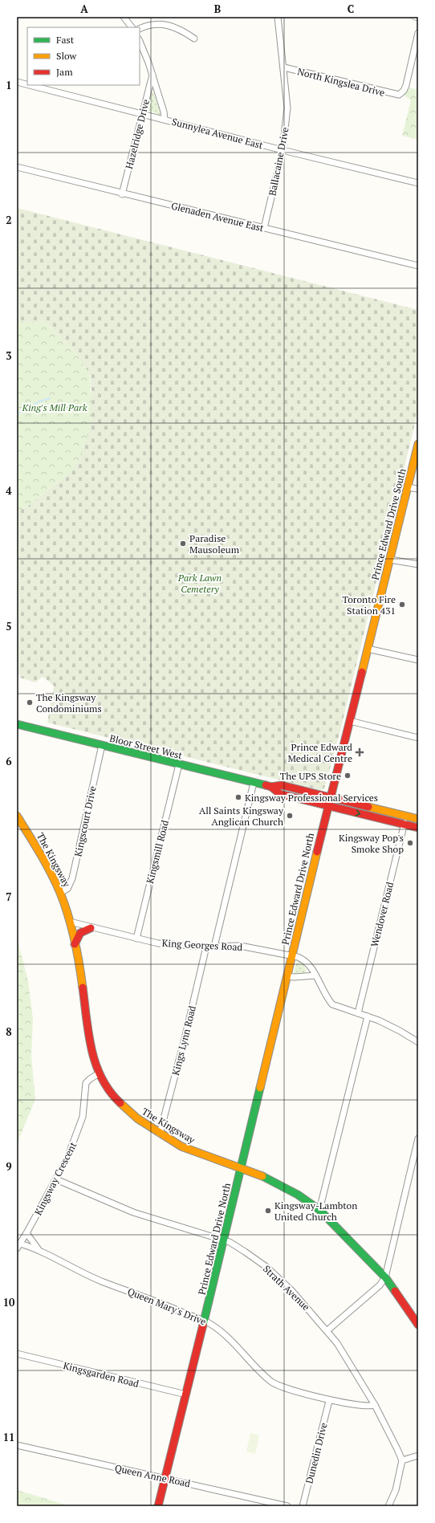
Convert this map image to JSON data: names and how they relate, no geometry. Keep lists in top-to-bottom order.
{
  "streets": {
    "street": [
      "North Kingslea Drive",
      "Sunnylea Avenue East",
      "Hazelridge Drive",
      "Ballacaine Drive",
      "Glenaden Avenue East",
      "Prince Edward Drive South",
      "Bloor Street West",
      "Kingscourt Drive",
      "Kingsmill Road",
      "The Kingsway",
      "Prince Edward Drive North",
      "Wendover Road",
      "King Georges Road",
      "Kings Lynn Road",
      "Kingsway Crescent",
      "Strath Avenue",
      "Queen Mary's Drive",
      "Kingsgarden Road",
      "Dunedin Drive",
      "Queen Anne Road"
    ]
  },
  "crossings": [
    ["North Kingslea Drive", "Ballacaine Drive"],
    ["Sunnylea Avenue East", "Hazelridge Drive"],
    ["Sunnylea Avenue East", "Ballacaine Drive"],
    ["Hazelridge Drive", "Glenaden Avenue East"],
    ["Ballacaine Drive", "Glenaden Avenue East"],
    ["Prince Edward Drive South", "Bloor Street West"],
    ["Prince Edward Drive South", "Prince Edward Drive North"],
    ["Bloor Street West", "Kingscourt Drive"],
    ["Bloor Street West", "Kingsmill Road"],
    ["Bloor Street West", "Prince Edward Drive North"],
    ["Bloor Street West", "Wendover Road"],
    ["Kingscourt Drive", "The Kingsway"],
    ["Kingsmill Road", "King Georges Road"],
    ["The Kingsway", "Prince Edward Drive North"],
    ["The Kingsway", "King Georges Road"],
    ["The Kingsway", "Kings Lynn Road"],
    ["The Kingsway", "Kingsway Crescent"],
    ["Prince Edward Drive North", "King Georges Road"],
    ["Prince Edward Drive North", "Strath Avenue"],
    ["Prince Edward Drive North", "Queen Mary's Drive"],
    ["Prince Edward Drive North", "Kingsgarden Road"],
    ["Prince Edward Drive North", "Queen Anne Road"],
    ["Wendover Road", "King Georges Road"],
    ["King Georges Road", "Kings Lynn Road"],
    ["Kingsway Crescent", "Strath Avenue"],
    ["Kingsway Crescent", "Queen Mary's Drive"],
    ["Strath Avenue", "Queen Mary's Drive"],
    ["Queen Mary's Drive", "Dunedin Drive"]
  ],
  "parks": ["King's Mill Park", "Park Lawn Cemetery"],
  "places": {
    "other": [
      "Paradise Mausoleum",
      "Toronto Fire Station 431",
      "The Kingsway Condominiums",
      "The UPS Store",
      "Kingsway Professional Services",
      "All Saints Kingsway Anglican Church",
      "Kingsway Pop's Smoke Shop",
      "Kingsway-Lambton United Church"
    ],
    "health": ["Prince Edward Medical Centre"]
  },
  "legend": ["Fast", "Slow", "Jam"],
  "grid": {
    "columns": ["A", "B", "C"],
    "rows": [
      "1",
      "2",
      "3",
      "4",
      "5",
      "6",
      "7",
      "8",
      "9",
      "10",
      "11"
    ]
  }
}
